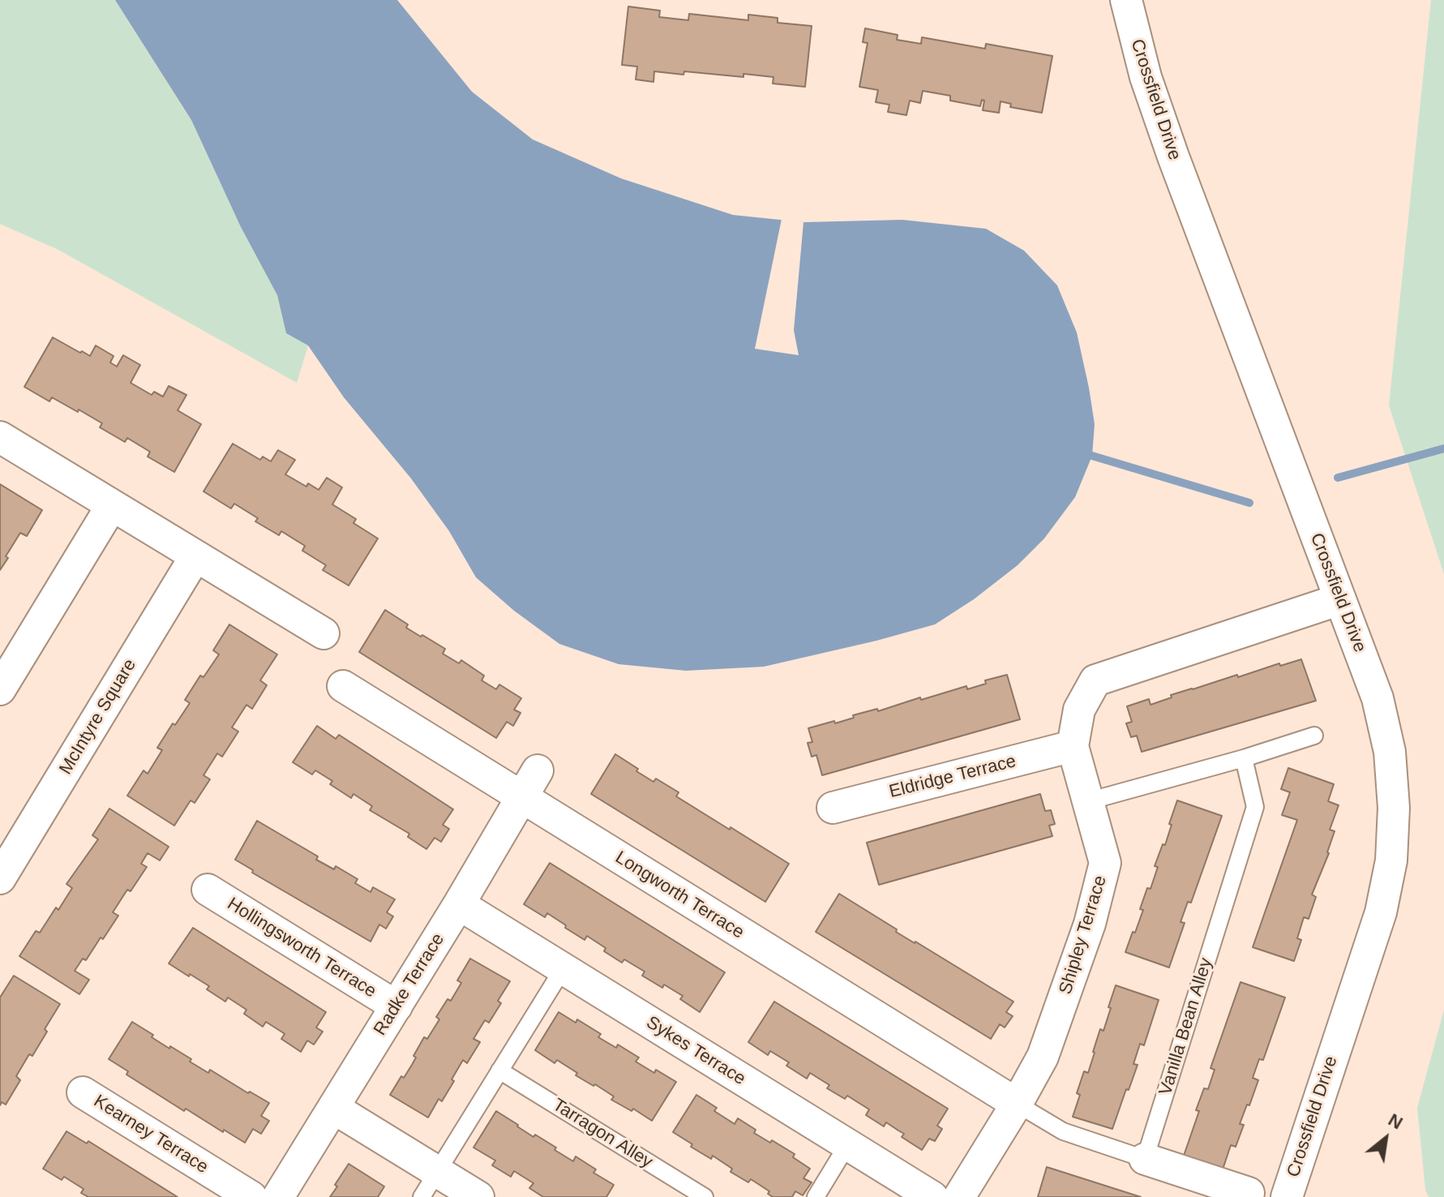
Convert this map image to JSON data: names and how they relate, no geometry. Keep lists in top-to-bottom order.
{
  "streets": {
    "street": [
      "Crossfield Drive",
      "McIntyre Square",
      "Eldridge Terrace",
      "Longworth Terrace",
      "Shipley Terrace",
      "Hollingsworth Terrace",
      "Radke Terrace",
      "Sykes Terrace",
      "Kearney Terrace"
    ],
    "lane": ["Vanilla Bean Alley", "Tarragon Alley"]
  },
  "crossings": [
    ["Crossfield Drive", "Shipley Terrace"],
    ["Eldridge Terrace", "Shipley Terrace"],
    ["Longworth Terrace", "Shipley Terrace"],
    ["Longworth Terrace", "Radke Terrace"],
    ["Hollingsworth Terrace", "Radke Terrace"],
    ["Radke Terrace", "Sykes Terrace"]
  ],
  "north": "top right"
}
